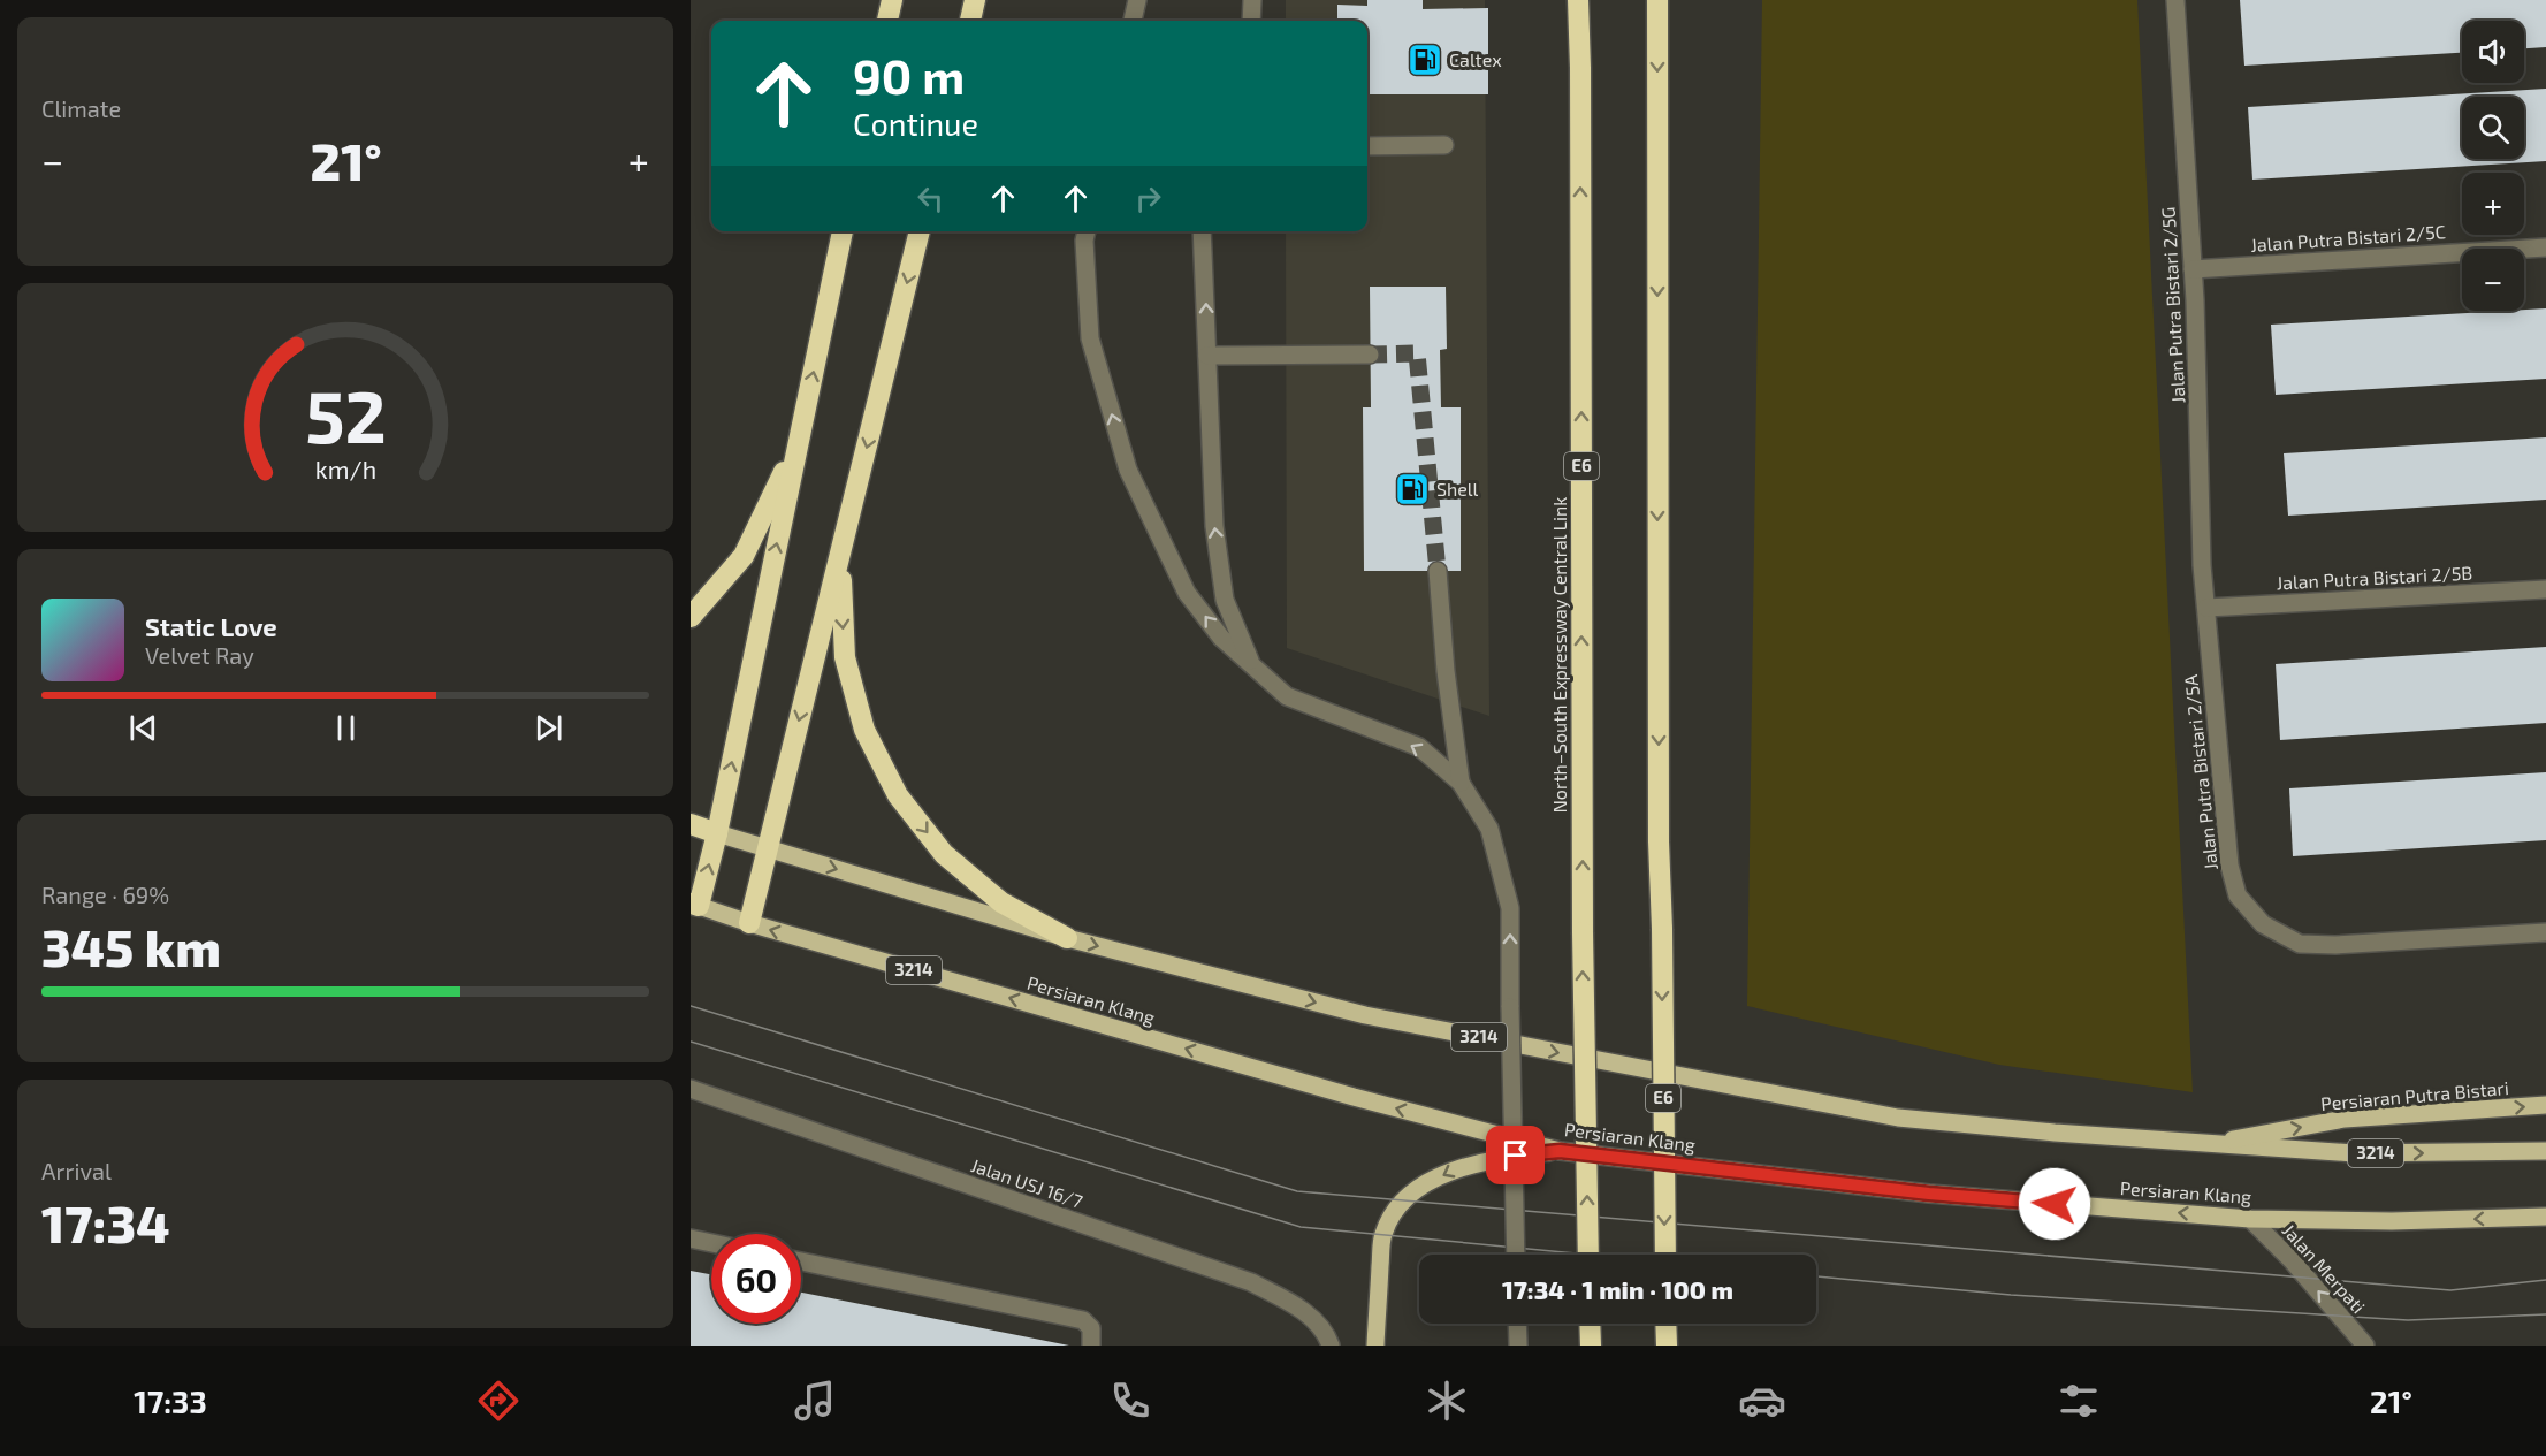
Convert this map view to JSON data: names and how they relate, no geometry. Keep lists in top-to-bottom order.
{
  "streets": {
    "highway": ["E6", "North–South Expressway Central Link"],
    "main road": ["3214", "Persiaran Klang", "Persiaran Putra Bistari"],
    "street": [
      "Jalan Putra Bistari 2/5C",
      "Jalan Putra Bistari 2/5G",
      "Jalan Putra Bistari 2/5B",
      "Jalan Putra Bistari 2/5A",
      "Jalan USJ 16/7",
      "Jalan Merpati"
    ]
  },
  "crossings": [
    ["Jalan Putra Bistari 2/5C", "Jalan Putra Bistari 2/5G"],
    ["Jalan Putra Bistari 2/5G", "Jalan Putra Bistari 2/5B"],
    ["Jalan Putra Bistari 2/5G", "Jalan Putra Bistari 2/5A"],
    ["Jalan Putra Bistari 2/5B", "Jalan Putra Bistari 2/5A"],
    ["3214", "Persiaran Putra Bistari"],
    ["Persiaran Klang", "Jalan Merpati"]
  ],
  "one_way": ["Jalan Merpati"],
  "places": {
    "fuel station": ["Caltex", "Shell"]
  },
  "page": {
    "tile": [
      "Climate",
      ["Range · 69%", "345 km"],
      ["Arrival", "17:34"]
    ],
    "map_buttons": ["+", "−"],
    "turn": ["90 m", "Continue"],
    "heat": ["−", "21°", "+"],
    "song": ["Static Love", "Velvet Ray"],
    "limit": "60",
    "trip": "17:34 · 1 min · 100 m",
    "tabs": ["17:33", "21°"],
    "gauge": ["52", "km/h"]
  }
}
